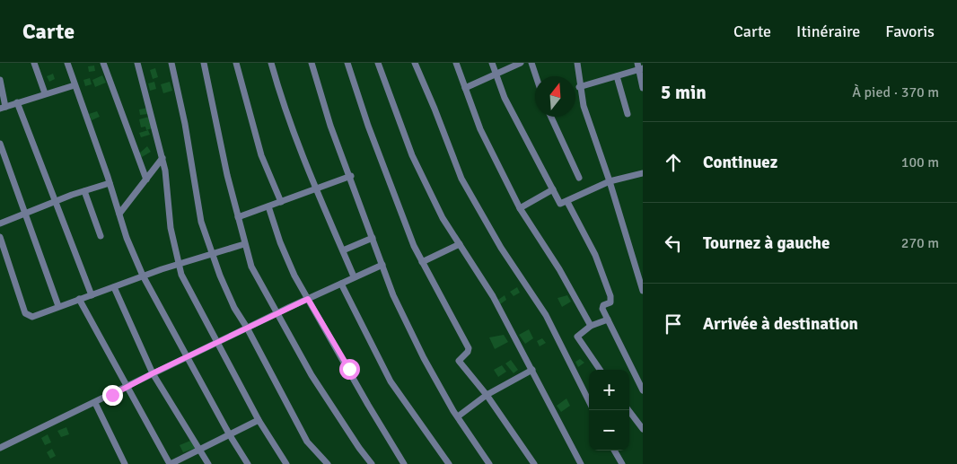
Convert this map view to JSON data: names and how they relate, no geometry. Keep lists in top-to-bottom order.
{
  "north": "top",
  "page": {
    "header": "Carte",
    "nav": ["Carte", "Itinéraire", "Favoris"],
    "heading": ["5 min", "À pied · 370 m"],
    "list": [
      ["Continuez", "100 m"],
      ["Tournez à gauche", "270 m"],
      "Arrivée à destination"
    ],
    "map_buttons": ["+", "−"]
  }
}
